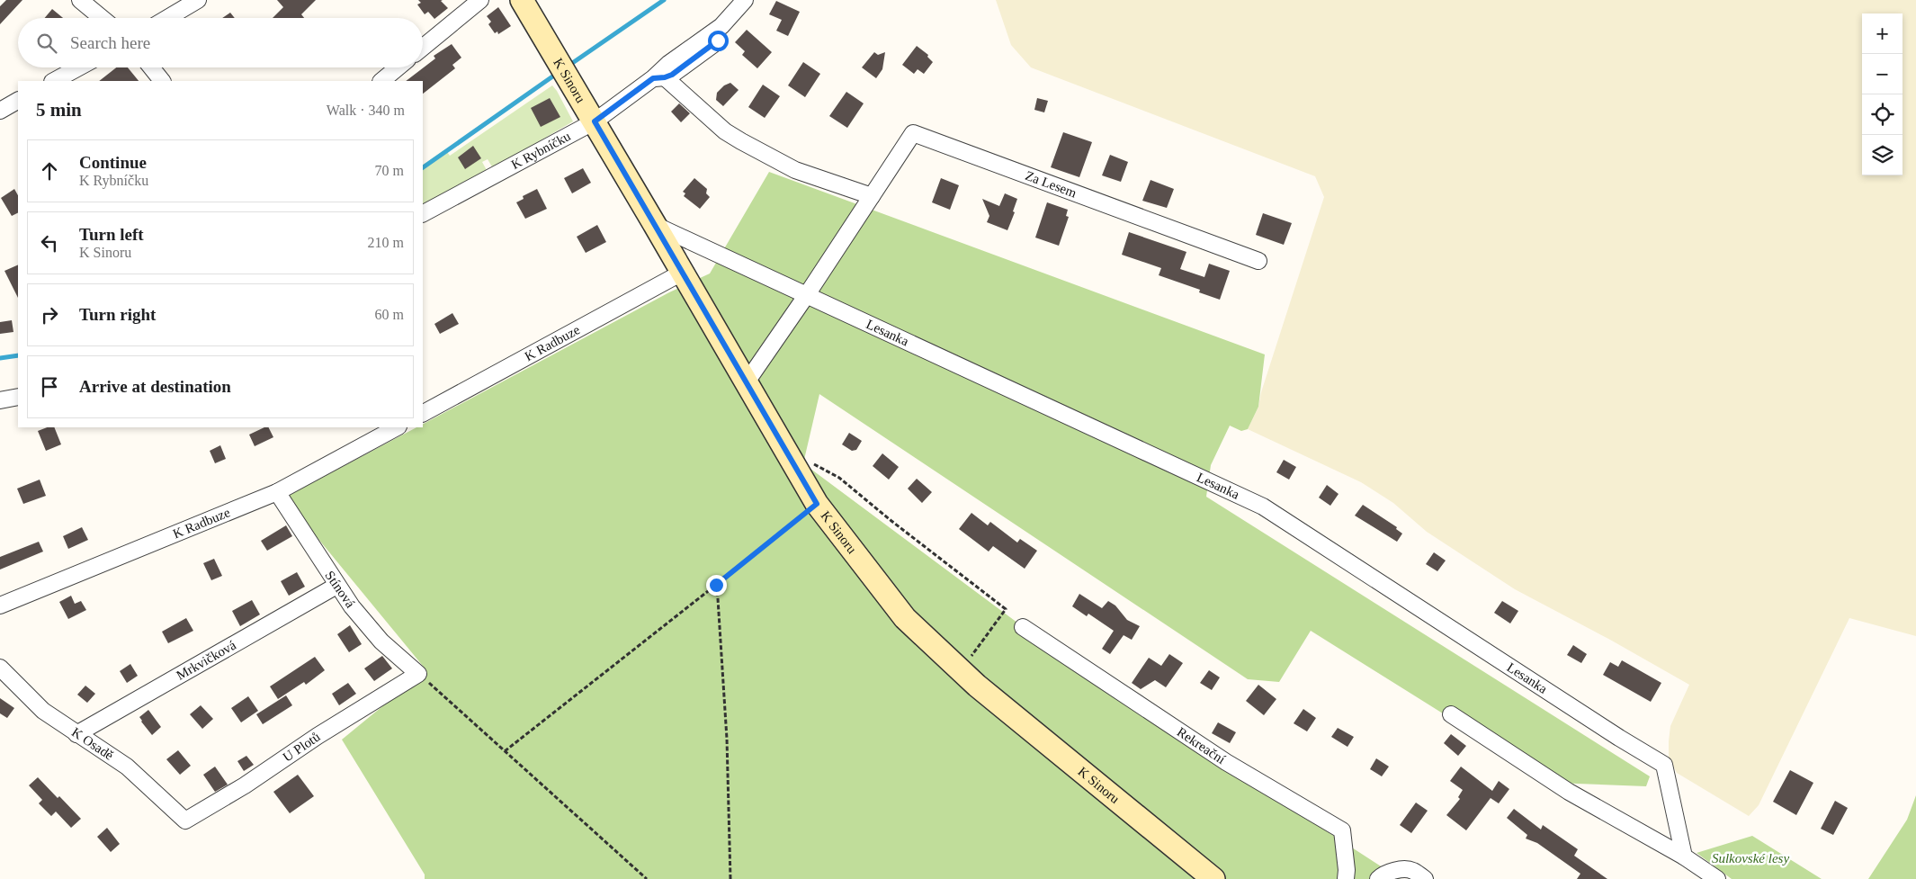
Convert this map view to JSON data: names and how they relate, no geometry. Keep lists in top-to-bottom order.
{
  "streets": {
    "street": [
      "K Sinoru",
      "K Rybníčku",
      "Za Lesem",
      "Lesanka",
      "K Radbuze",
      "Stínová",
      "Mrkvičková",
      "K Osadě",
      "Rekreační",
      "U Plotů"
    ]
  },
  "crossings": [
    ["K Sinoru", "K Rybníčku"],
    ["K Sinoru", "Za Lesem"],
    ["K Sinoru", "Lesanka"],
    ["K Sinoru", "K Radbuze"],
    ["Za Lesem", "Lesanka"],
    ["K Radbuze", "Stínová"],
    ["Stínová", "Mrkvičková"],
    ["Stínová", "U Plotů"],
    ["Mrkvičková", "K Osadě"],
    ["K Osadě", "U Plotů"]
  ],
  "parks": ["Sulkovské lesy"],
  "page": {
    "map_buttons": ["+", "−"],
    "search": "Search here",
    "heading": ["5 min", "Walk · 340 m"],
    "list": [
      ["Continue", "K Rybníčku", "70 m"],
      ["Turn left", "K Sinoru", "210 m"],
      ["Turn right", "60 m"],
      "Arrive at destination"
    ]
  }
}
